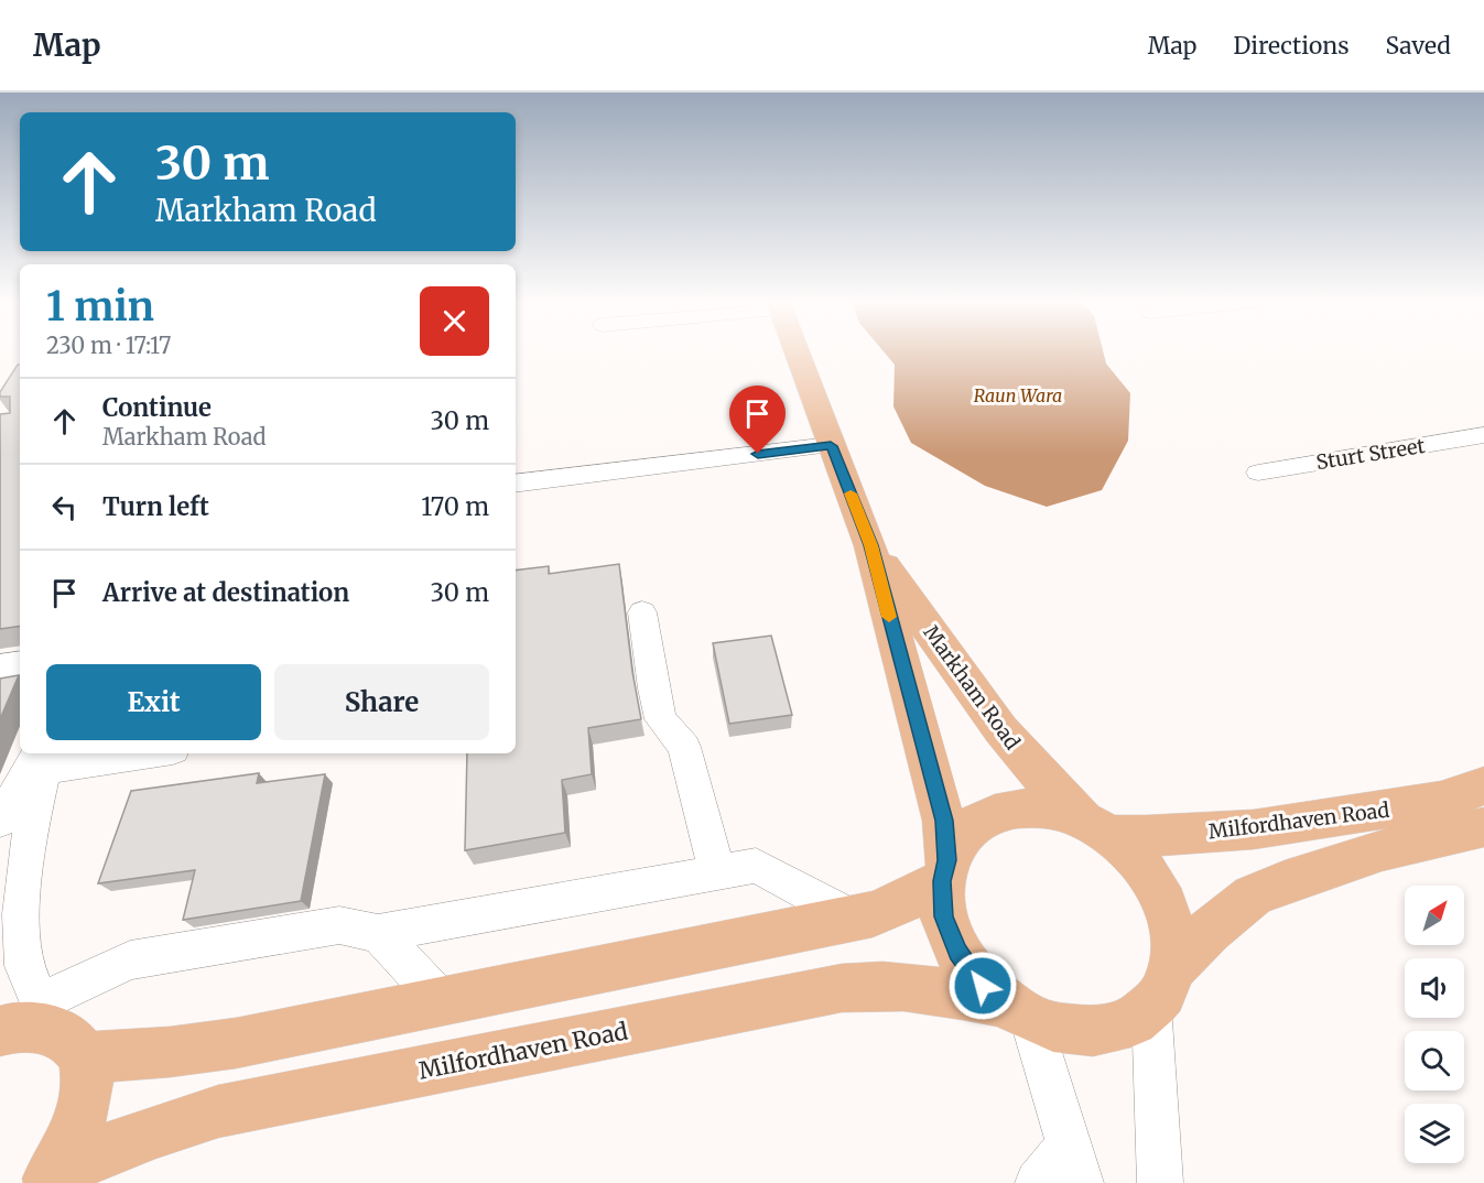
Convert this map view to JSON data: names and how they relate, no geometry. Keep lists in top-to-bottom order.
{
  "streets": {
    "main road": ["Markham Road", "Milfordhaven Road"],
    "street": ["Sturt Street"]
  },
  "crossings": [
    ["Markham Road", "Milfordhaven Road"]
  ],
  "water": ["Raun Wara"],
  "north": "top right",
  "page": {
    "header": "Map",
    "nav": ["Map", "Directions", "Saved"],
    "turn": ["30 m", "Markham Road"],
    "heading": ["1 min", "230 m · 17:17"],
    "list": [
      {
        "name": "Continue",
        "note": "Markham Road",
        "value": "30 m"
      },
      {
        "name": "Turn left",
        "value": "170 m"
      },
      {
        "name": "Arrive at destination",
        "value": "30 m"
      }
    ],
    "buttons": ["Exit", "Share"]
  }
}
